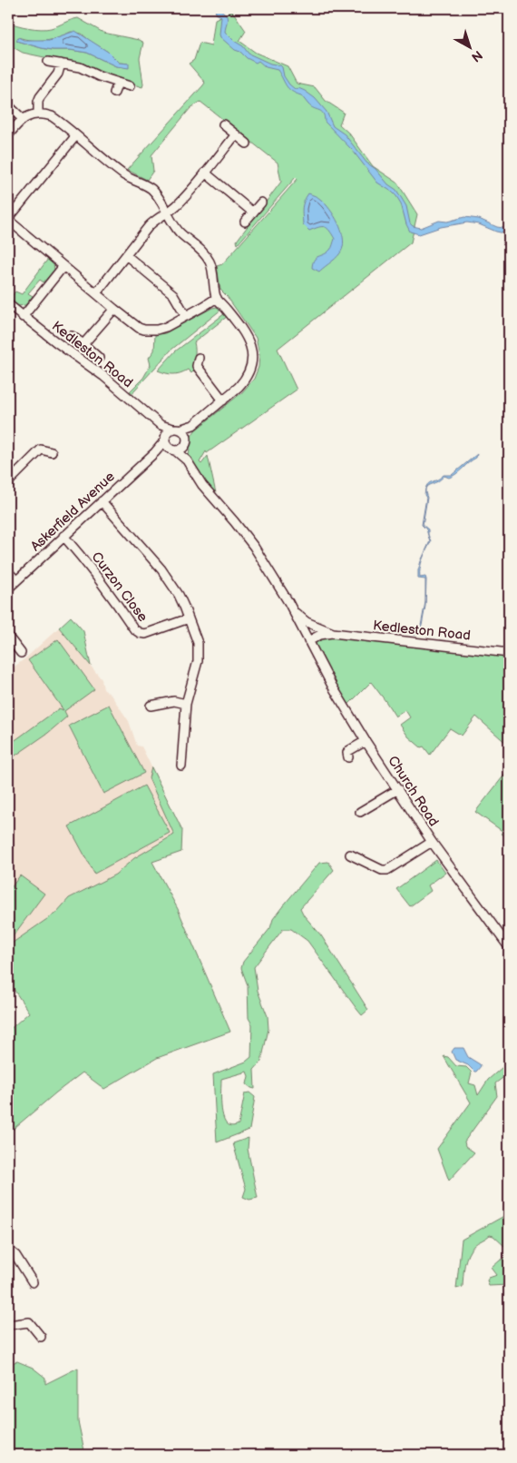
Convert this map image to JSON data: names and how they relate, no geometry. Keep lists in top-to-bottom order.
{
  "streets": {
    "street": [
      "Kedleston Road",
      "Askerfield Avenue",
      "Curzon Close",
      "Church Road"
    ]
  },
  "crossings": [
    ["Kedleston Road", "Askerfield Avenue"],
    ["Kedleston Road", "Church Road"],
    ["Askerfield Avenue", "Curzon Close"]
  ],
  "north": "bottom right"
}
